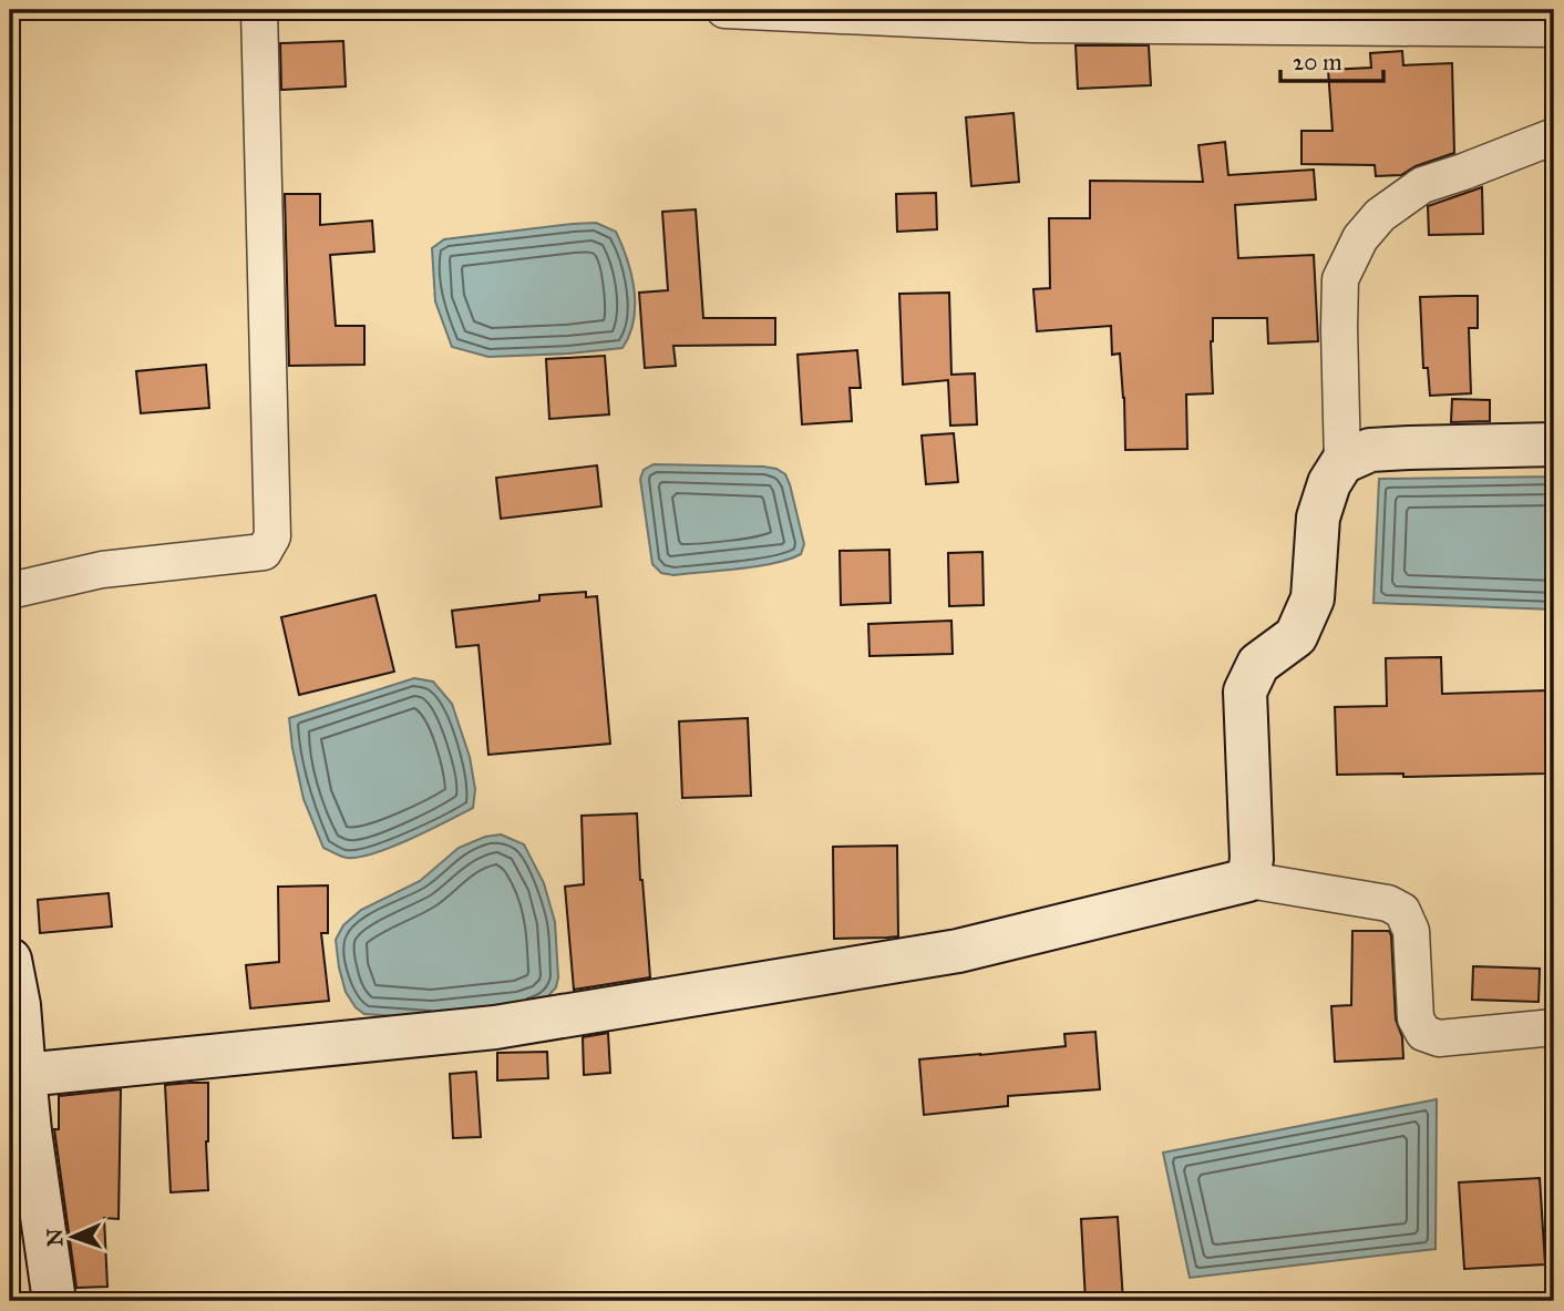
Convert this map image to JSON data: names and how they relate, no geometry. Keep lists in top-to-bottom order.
{
  "scale_bar": "20 m",
  "north": "left"
}
